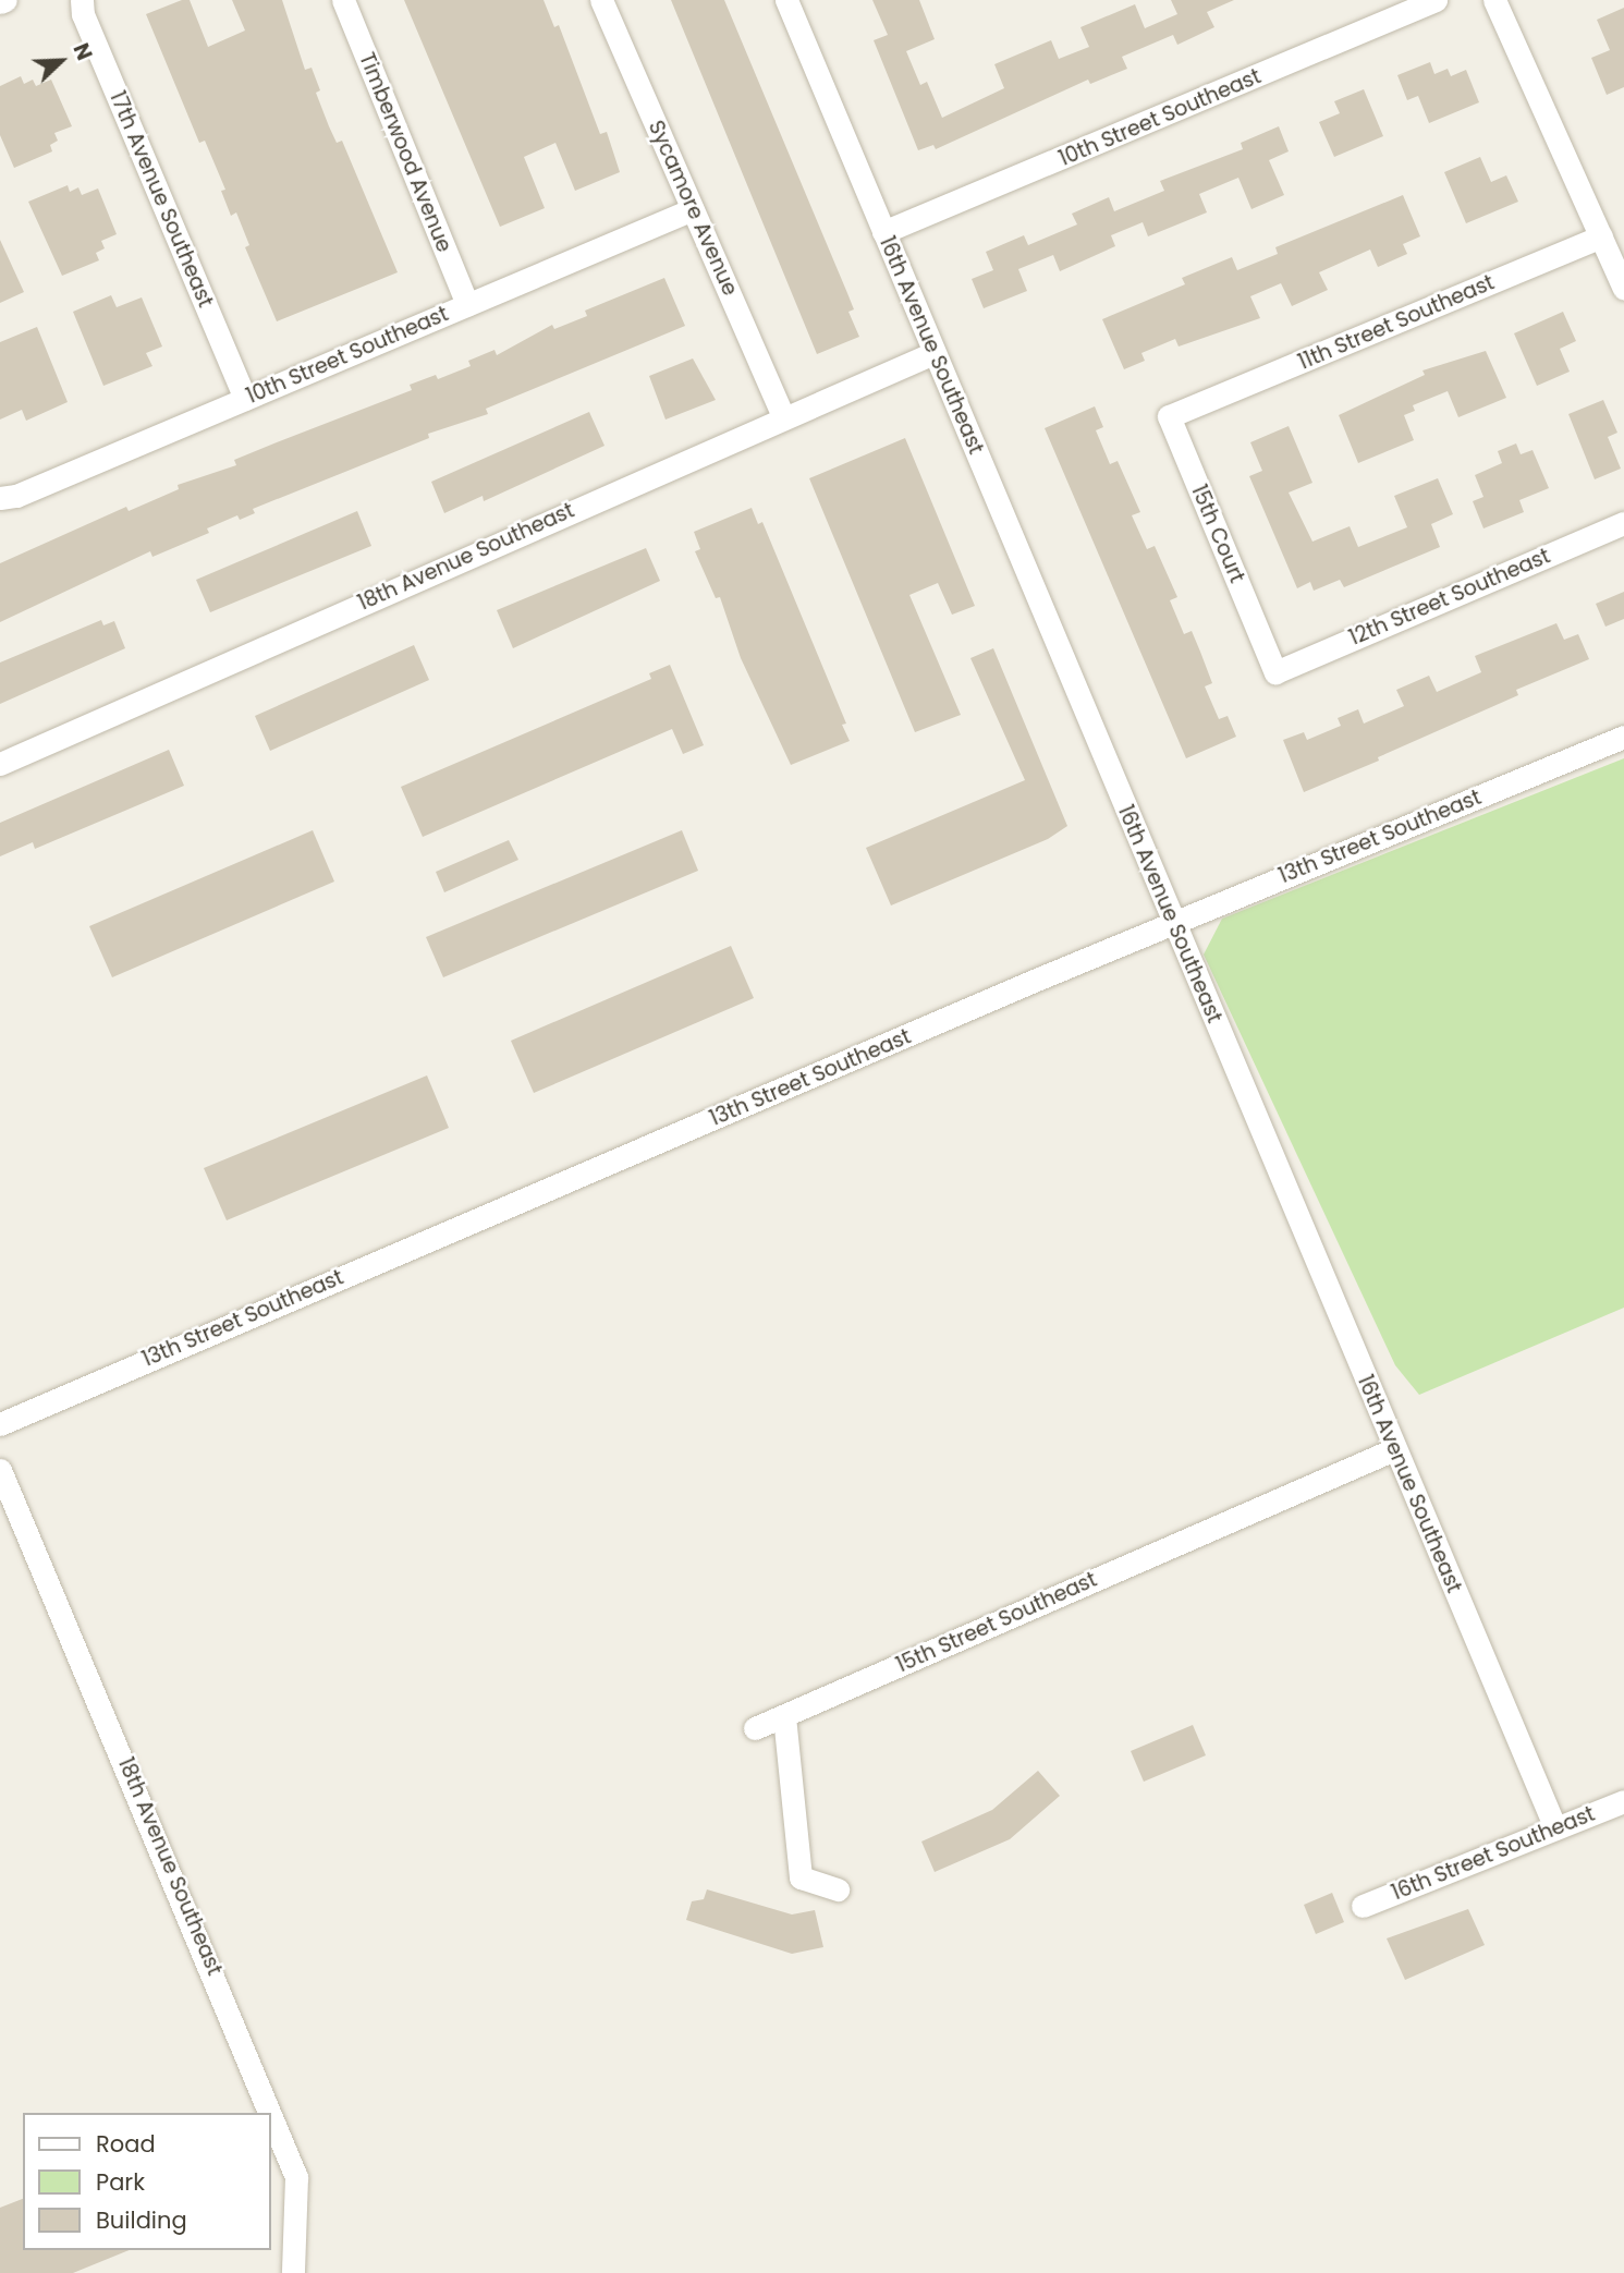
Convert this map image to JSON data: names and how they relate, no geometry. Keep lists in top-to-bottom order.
{
  "streets": {
    "street": [
      "10th Street Southeast",
      "Timberwood Avenue",
      "17th Avenue Southeast",
      "Sycamore Avenue",
      "11th Street Southeast",
      "16th Avenue Southeast",
      "15th Court",
      "18th Avenue Southeast",
      "12th Street Southeast",
      "13th Street Southeast",
      "15th Street Southeast",
      "16th Street Southeast"
    ]
  },
  "crossings": [
    ["10th Street Southeast", "Timberwood Avenue"],
    ["10th Street Southeast", "17th Avenue Southeast"],
    ["10th Street Southeast", "Sycamore Avenue"],
    ["10th Street Southeast", "16th Avenue Southeast"],
    ["Sycamore Avenue", "18th Avenue Southeast"],
    ["11th Street Southeast", "15th Court"],
    ["16th Avenue Southeast", "18th Avenue Southeast"],
    ["16th Avenue Southeast", "13th Street Southeast"],
    ["16th Avenue Southeast", "15th Street Southeast"],
    ["16th Avenue Southeast", "16th Street Southeast"],
    ["15th Court", "12th Street Southeast"]
  ],
  "legend": ["Road", "Park", "Building"],
  "north": "top right"
}
